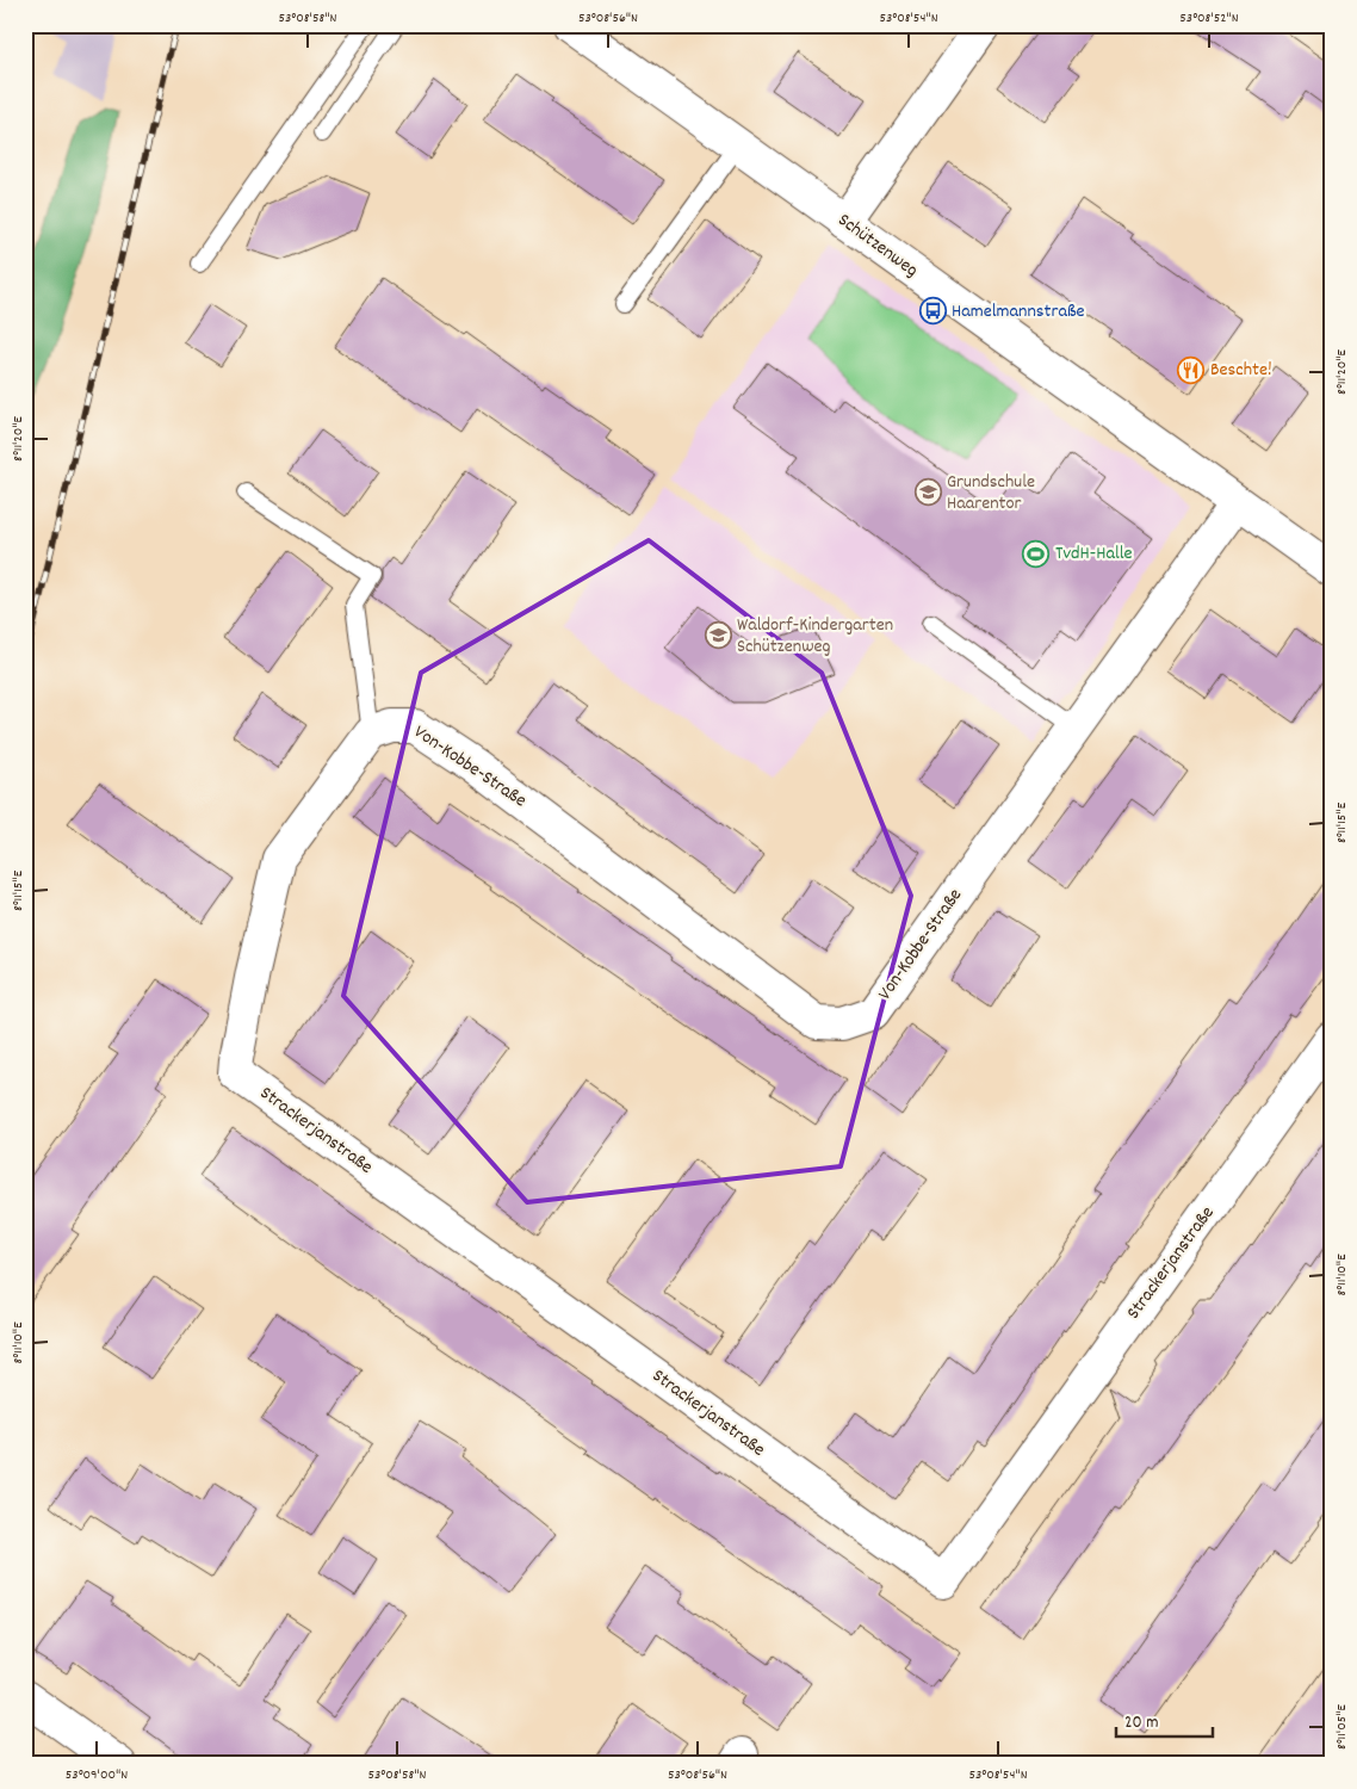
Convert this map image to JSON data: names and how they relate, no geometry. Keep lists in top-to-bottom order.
{
  "streets": {
    "street": ["Schützenweg", "Von-Kobbe-Straße", "Strackerjanstraße"]
  },
  "crossings": [
    ["Schützenweg", "Von-Kobbe-Straße"],
    ["Von-Kobbe-Straße", "Strackerjanstraße"]
  ],
  "places": {
    "bus stop": ["Hamelmannstraße"],
    "restaurant": ["Beschte!"],
    "school or university": ["Grundschule Haarentor", "Waldorf-Kindergarten Schützenweg"],
    "sports": ["TvdH-Halle"]
  },
  "scale_bar": "20 m",
  "coordinates": [
    "53°08'58\"N",
    "53°08'56\"N",
    "53°08'54\"N",
    "53°08'52\"N",
    "8°11'20\"E",
    "8°11'15\"E",
    "8°11'10\"E",
    "8°11'05\"E",
    "53°09'00\"N"
  ]
}
